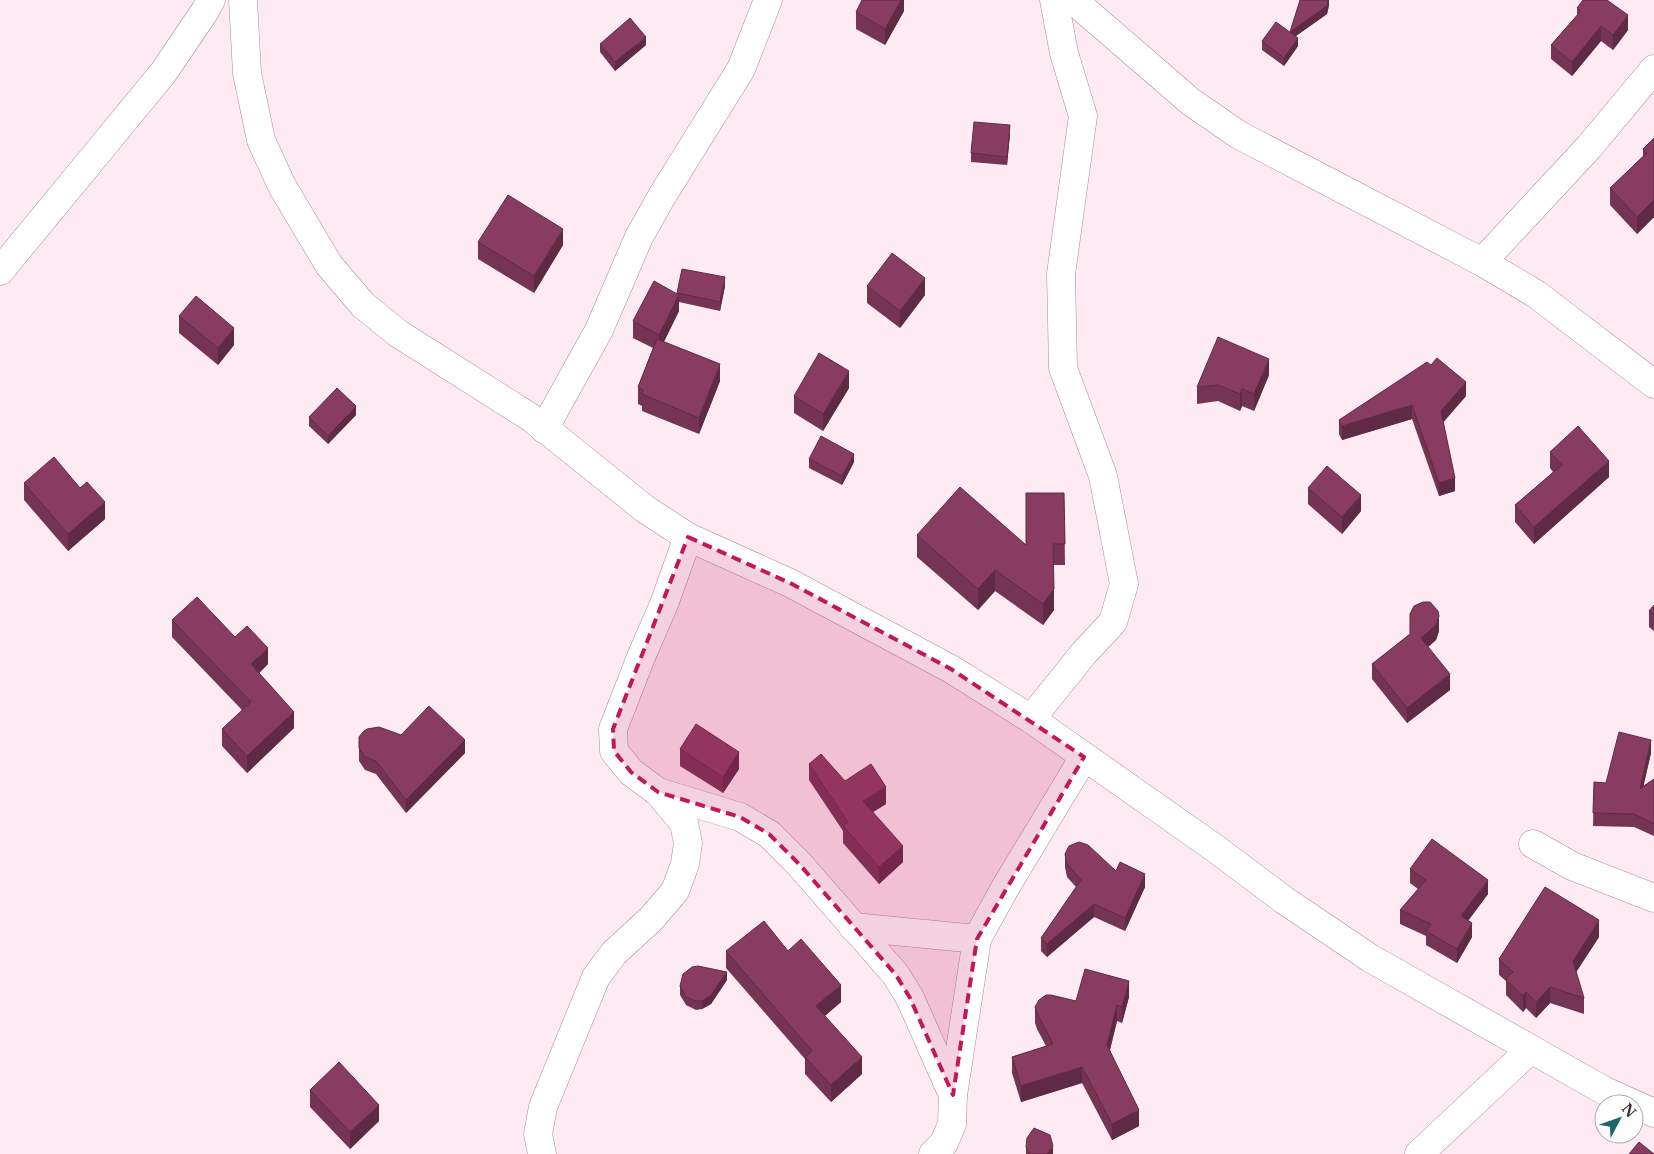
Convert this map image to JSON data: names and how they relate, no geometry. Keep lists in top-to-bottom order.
{
  "north": "top right"
}
